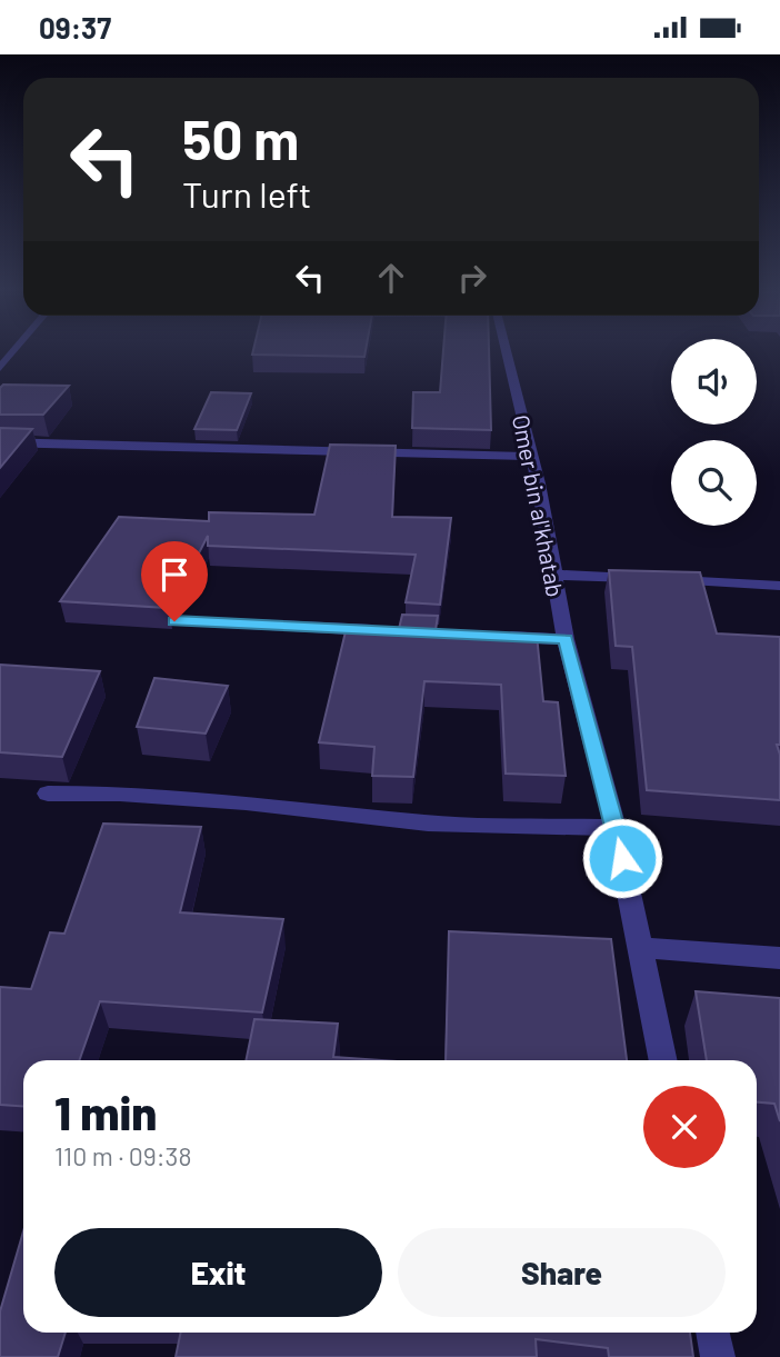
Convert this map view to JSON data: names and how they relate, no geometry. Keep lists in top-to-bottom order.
{
  "streets": {
    "street": ["Omer bin al'khatab"]
  },
  "page": {
    "status": "09:37",
    "turn": ["50 m", "Turn left"],
    "heading": ["1 min", "110 m · 09:38"],
    "buttons": ["Exit", "Share"]
  }
}
